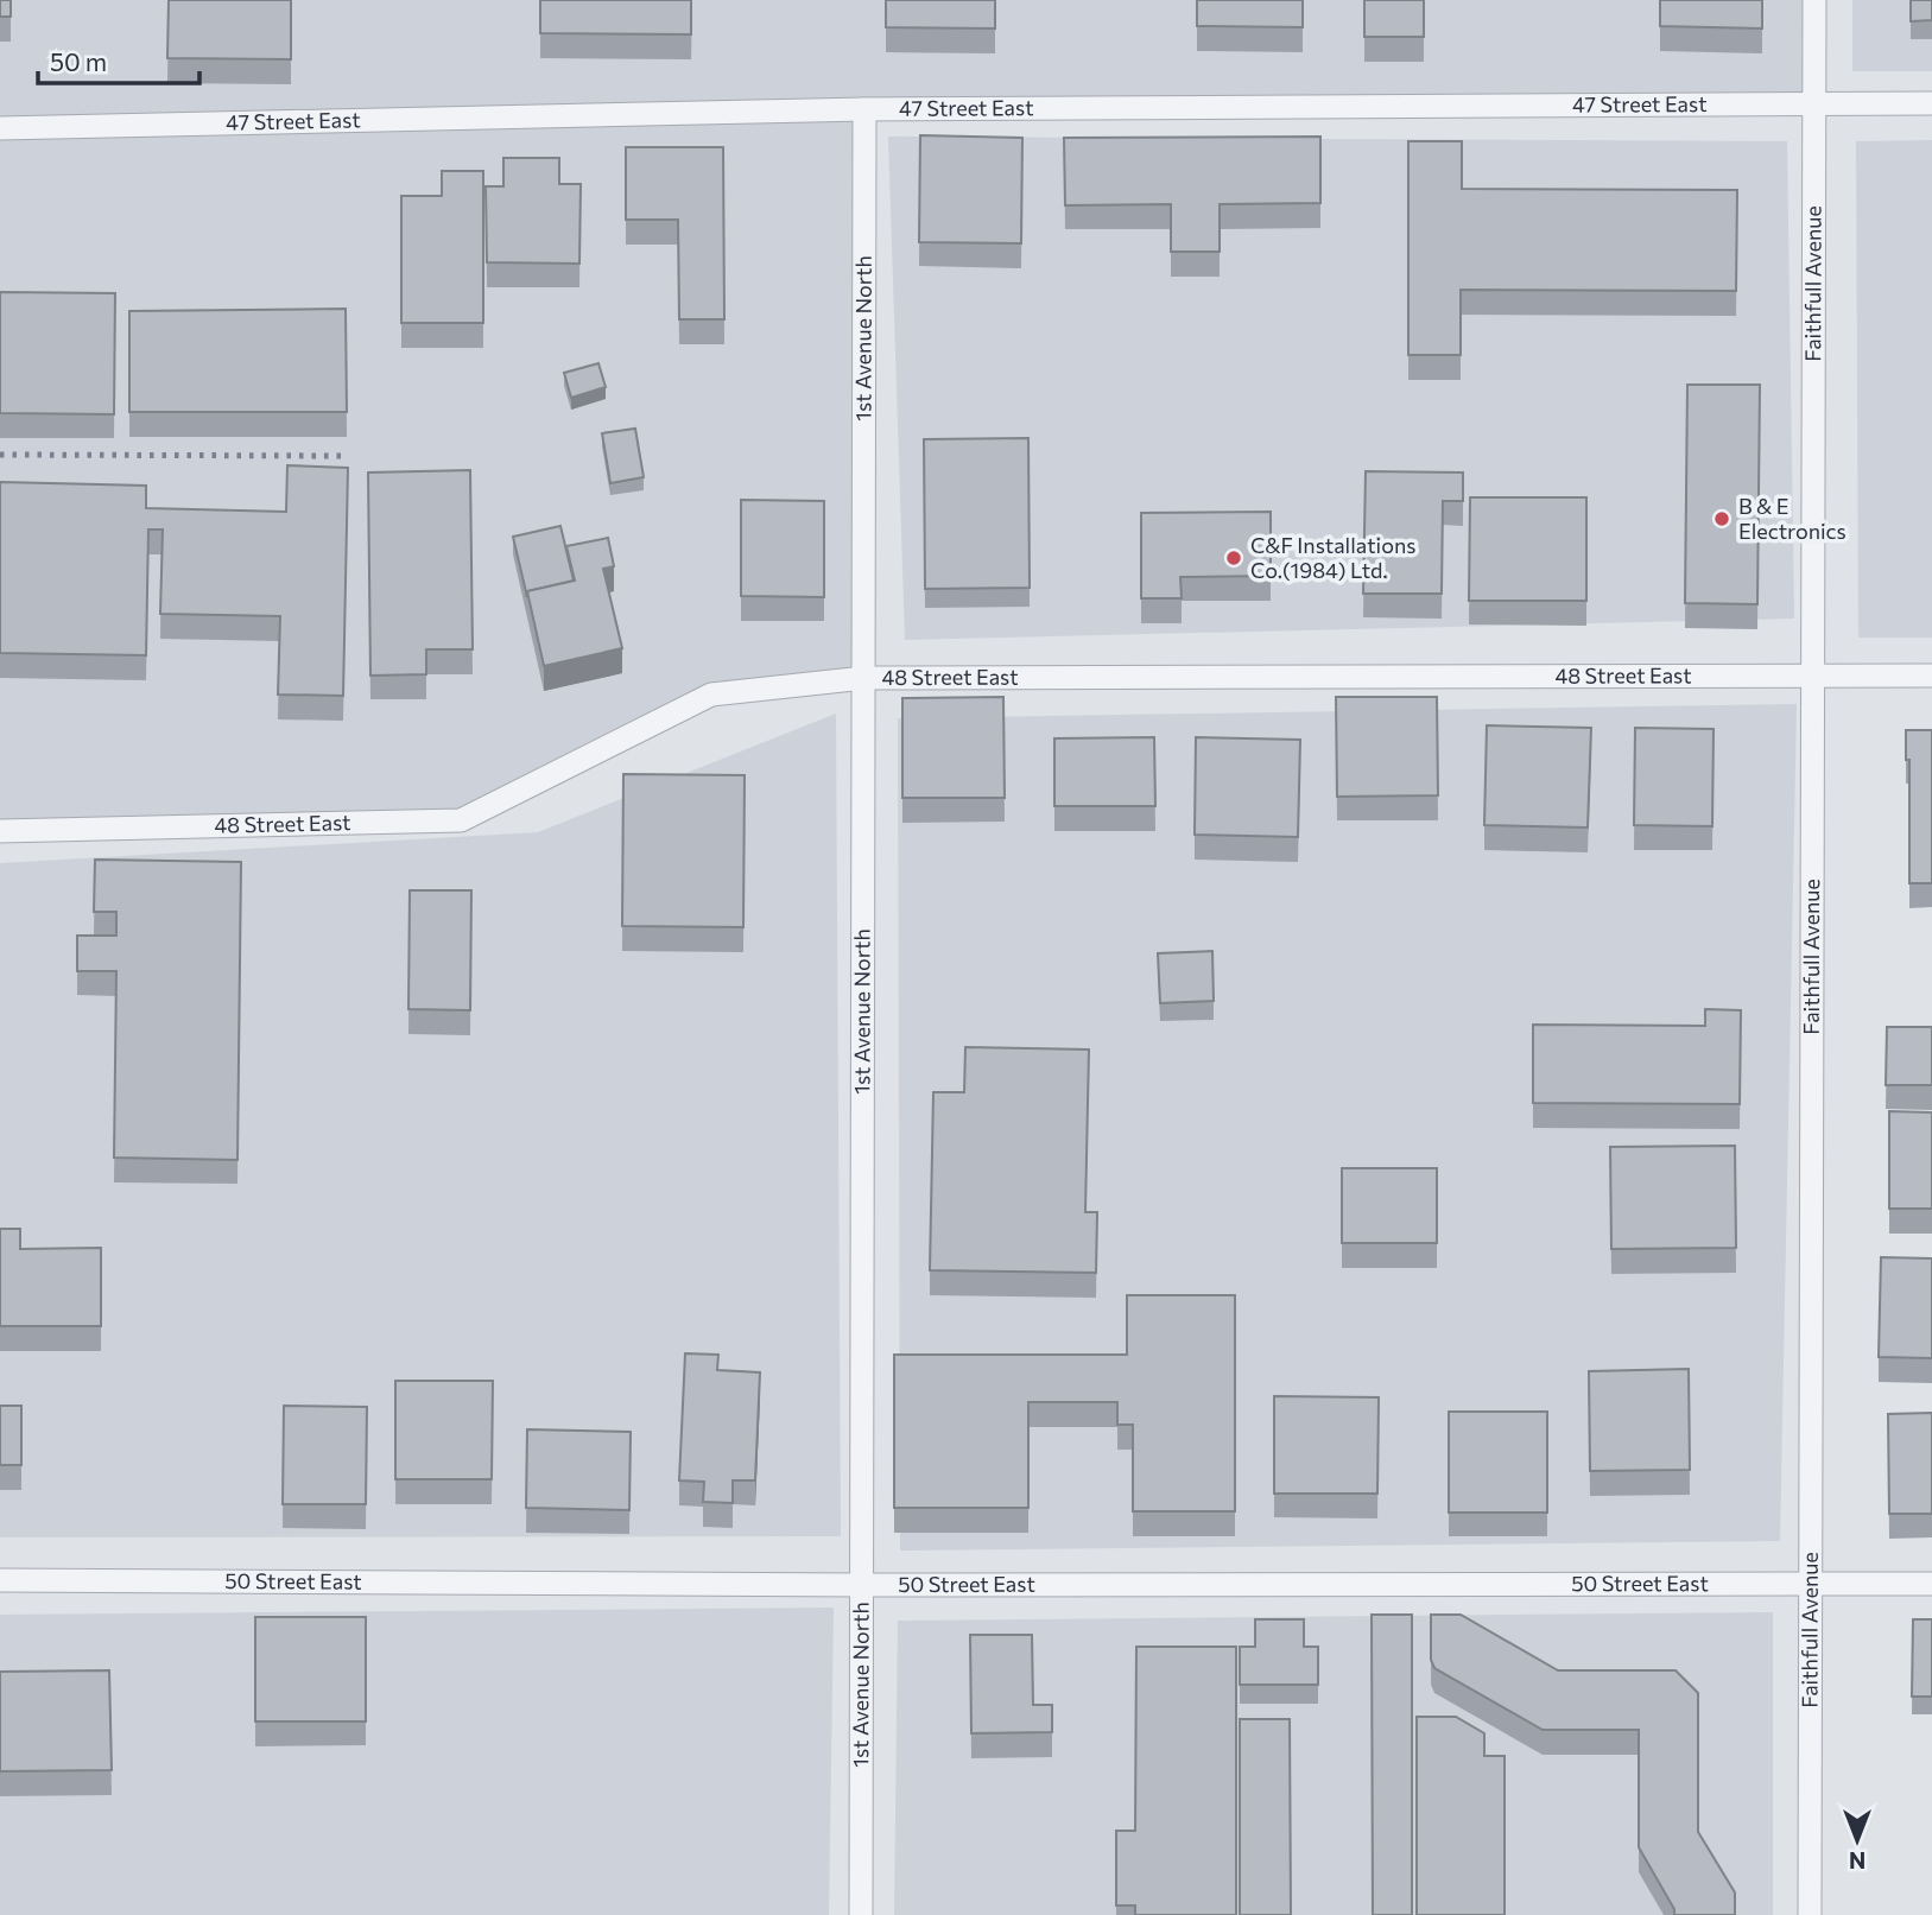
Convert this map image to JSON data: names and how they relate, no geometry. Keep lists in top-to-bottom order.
{
  "streets": {
    "street": [
      "47 Street East",
      "Faithfull Avenue",
      "1st Avenue North",
      "48 Street East",
      "50 Street East"
    ]
  },
  "crossings": [
    ["47 Street East", "Faithfull Avenue"],
    ["47 Street East", "1st Avenue North"],
    ["Faithfull Avenue", "48 Street East"],
    ["Faithfull Avenue", "50 Street East"],
    ["1st Avenue North", "48 Street East"],
    ["1st Avenue North", "50 Street East"]
  ],
  "places": ["B & E Electronics", "C&F Installations Co.(1984) Ltd."],
  "scale_bar": "50 m",
  "north": "bottom"
}
